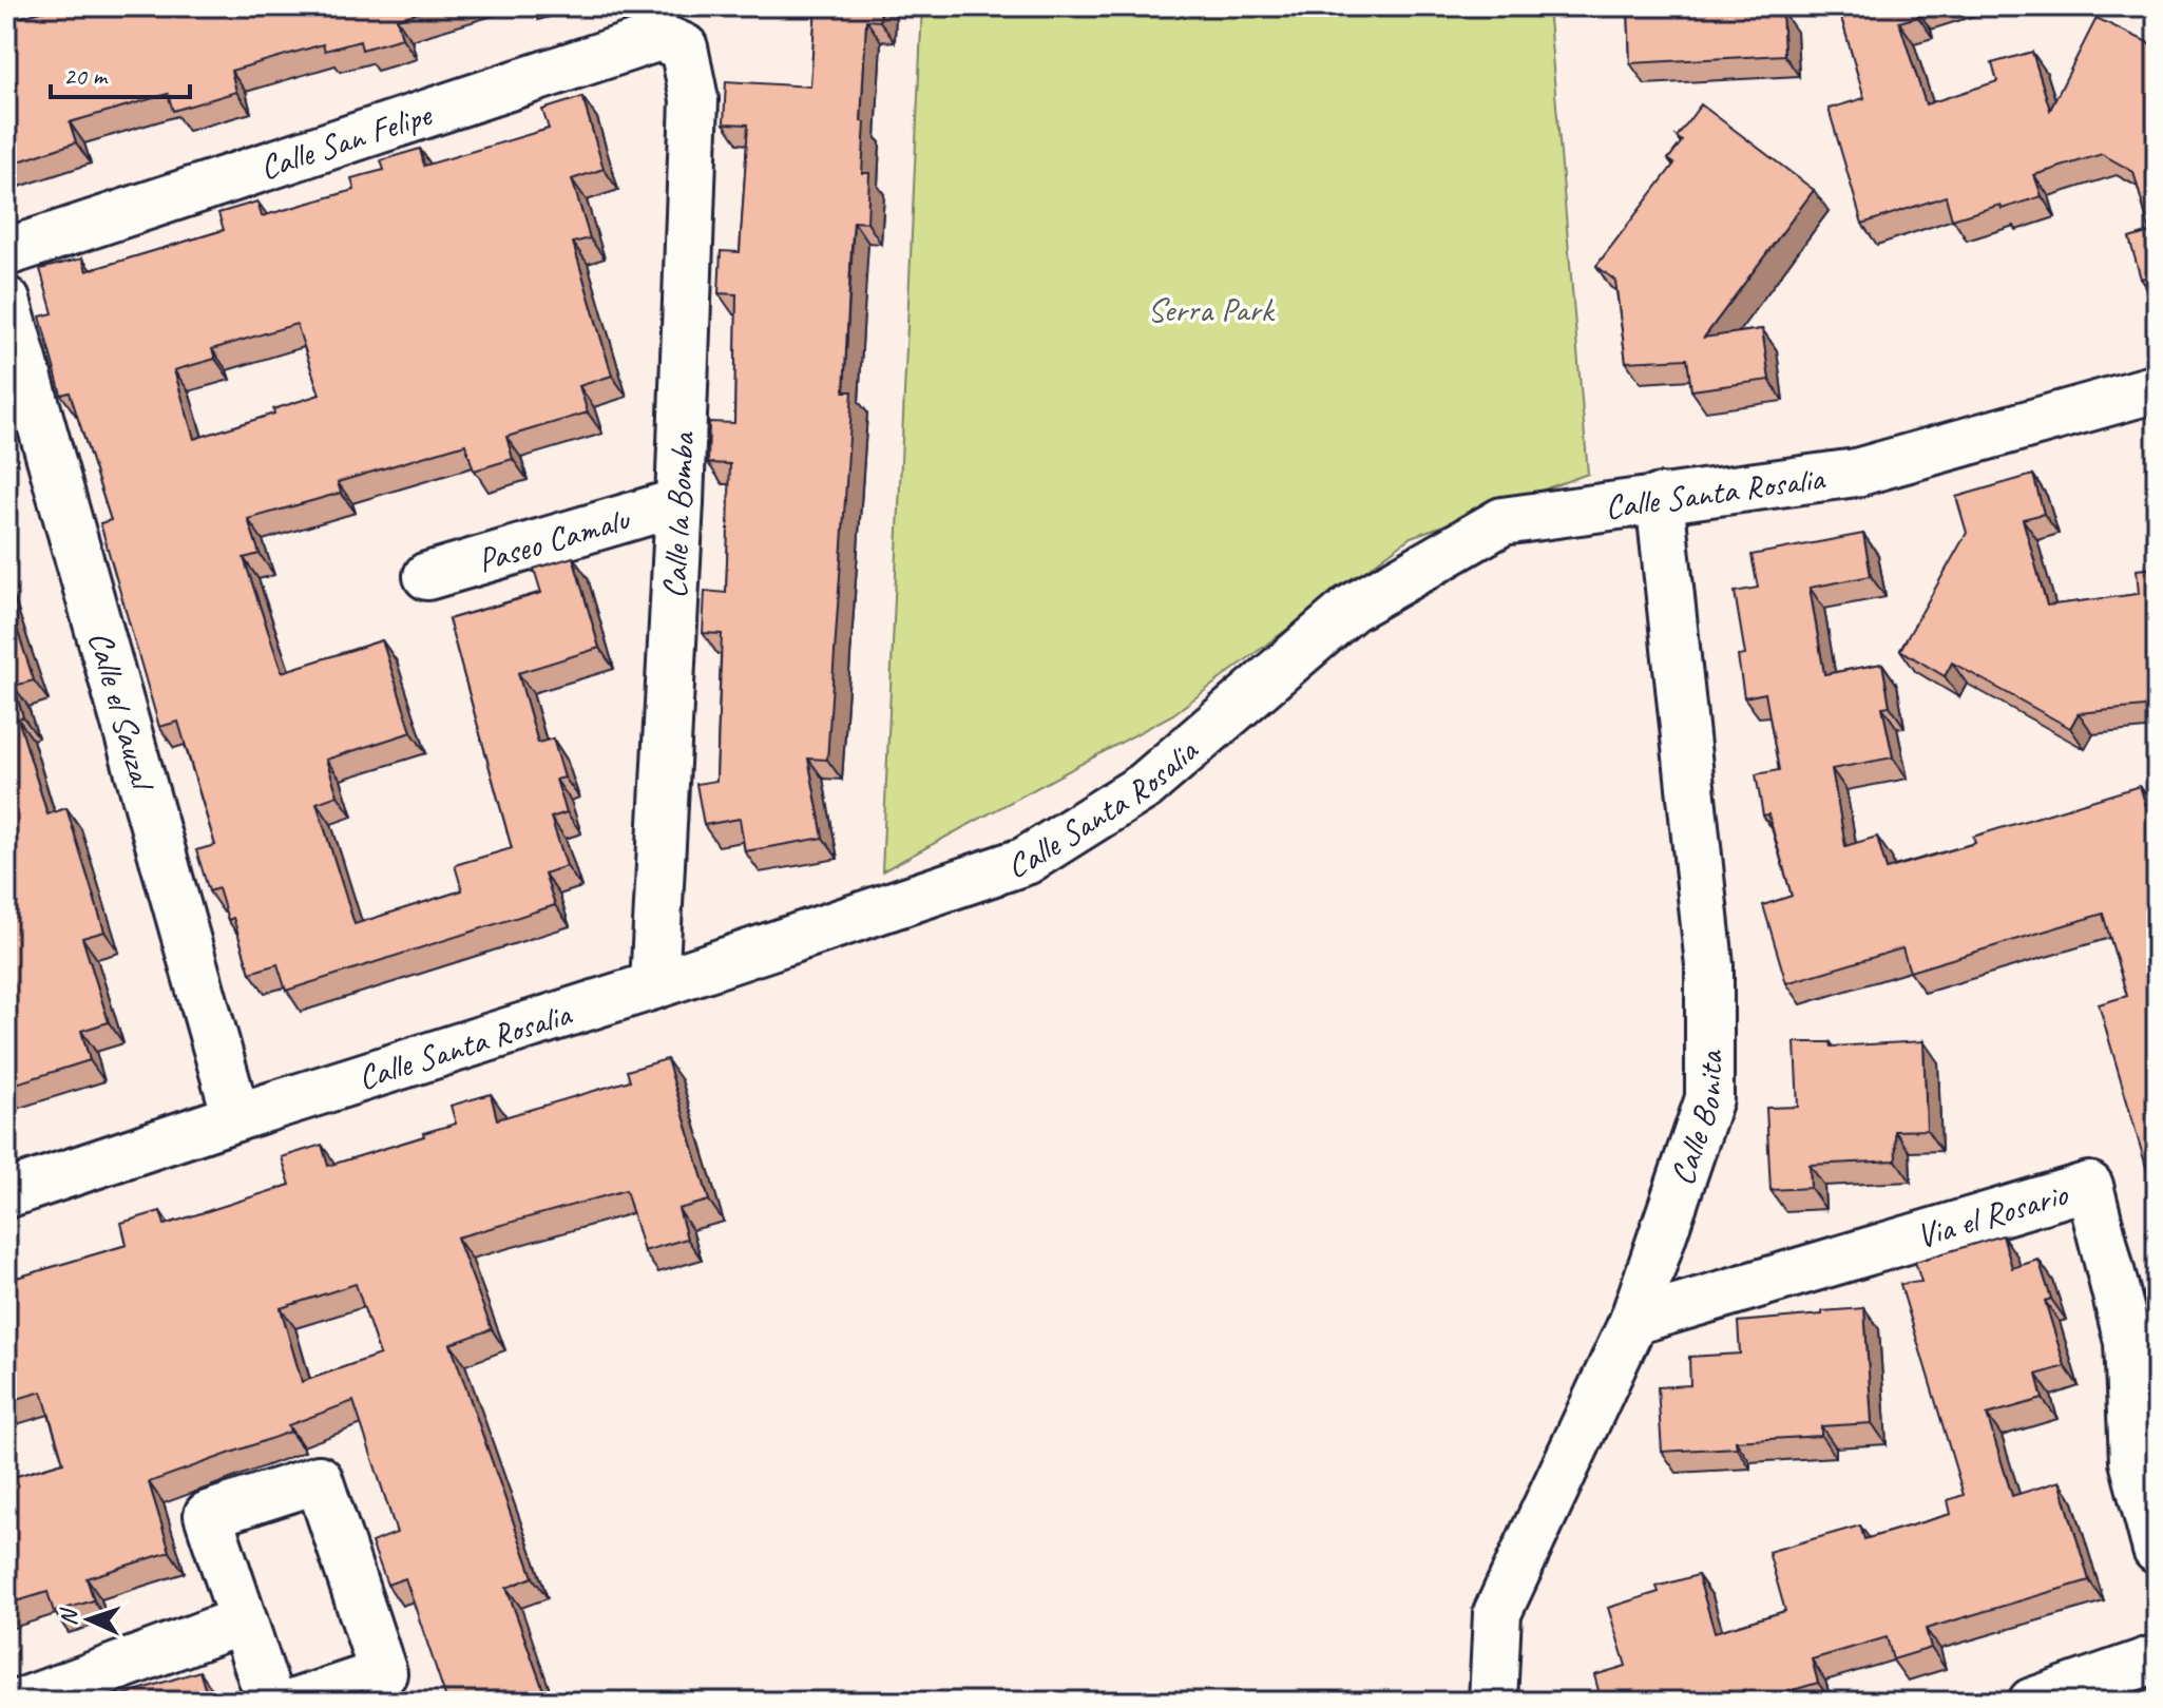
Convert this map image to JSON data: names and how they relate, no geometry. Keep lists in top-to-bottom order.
{
  "streets": {
    "street": [
      "Calle San Felipe",
      "Calle Santa Rosalia",
      "Calle la Bomba",
      "Paseo Camalu",
      "Calle el Sauzal",
      "Calle Bonita",
      "Via el Rosario"
    ]
  },
  "crossings": [
    ["Calle San Felipe", "Calle la Bomba"],
    ["Calle Santa Rosalia", "Calle la Bomba"],
    ["Calle Santa Rosalia", "Calle el Sauzal"],
    ["Calle Santa Rosalia", "Calle Bonita"],
    ["Calle la Bomba", "Paseo Camalu"],
    ["Calle Bonita", "Via el Rosario"]
  ],
  "parks": ["Serra Park"],
  "scale_bar": "20 m",
  "north": "left"
}
